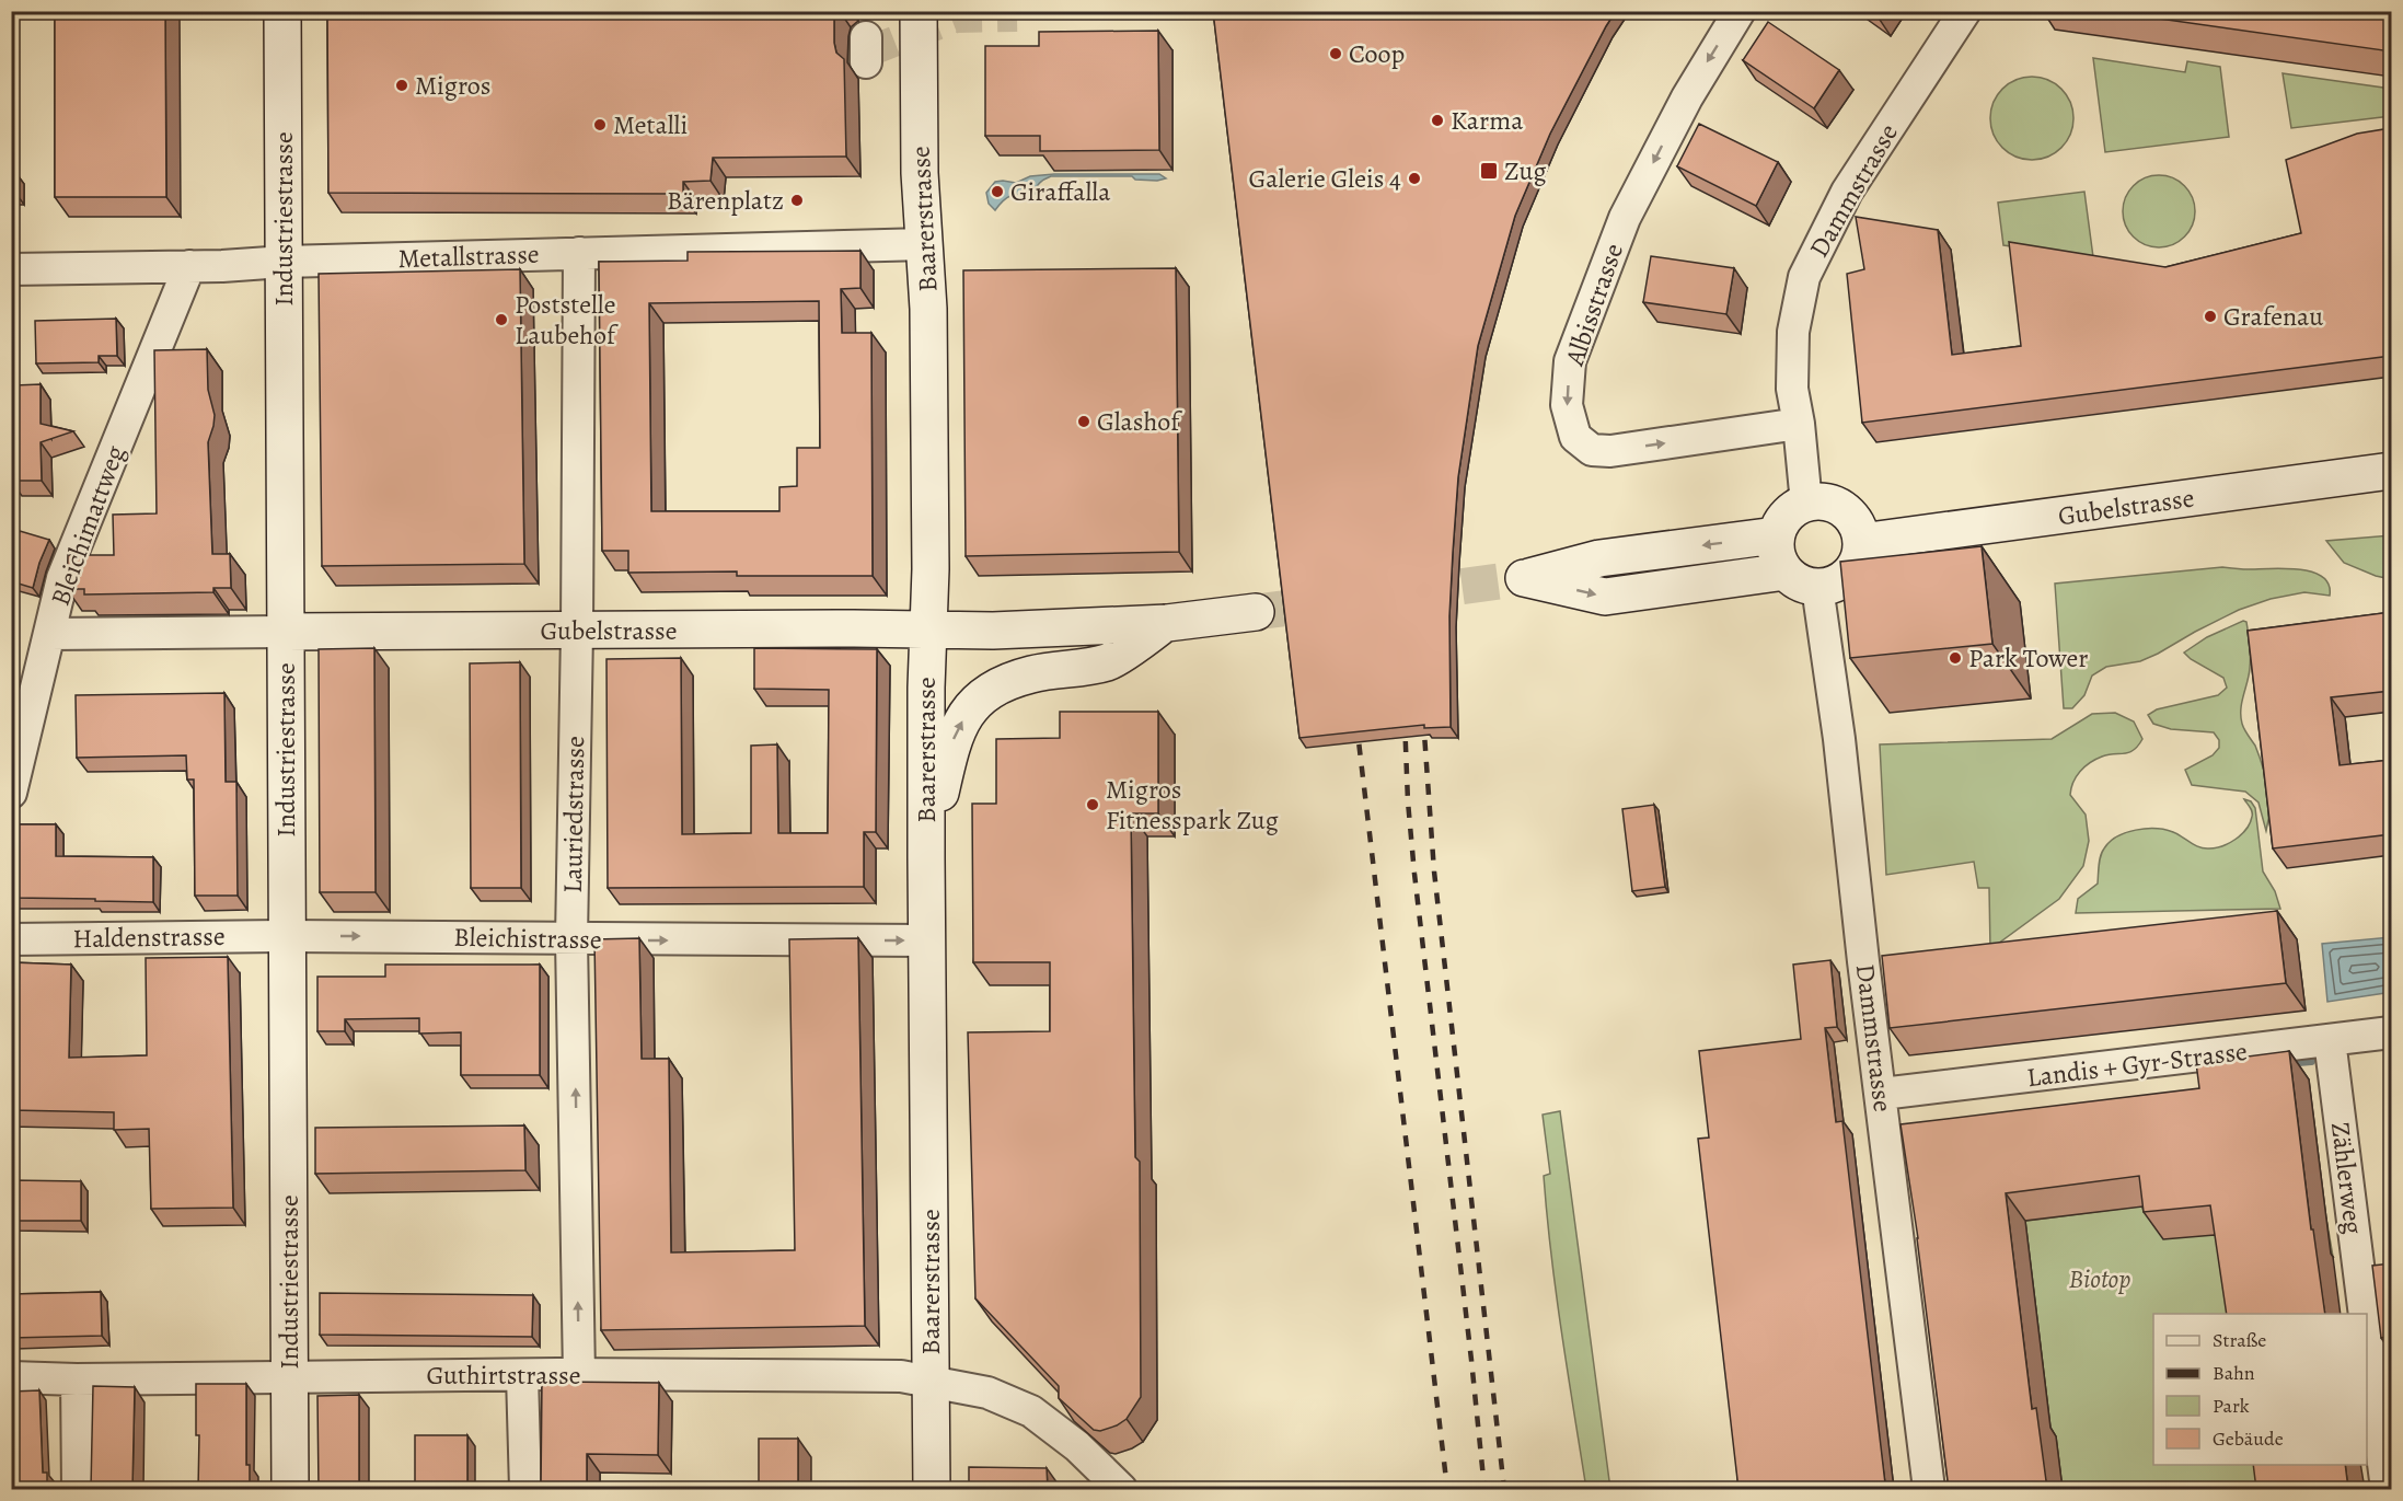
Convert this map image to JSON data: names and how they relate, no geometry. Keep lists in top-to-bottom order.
{
  "streets": {
    "street": [
      "Dammstrasse",
      "Industriestrasse",
      "Baarerstrasse",
      "Metallstrasse",
      "Albisstrasse",
      "Gubelstrasse",
      "Bleichimattweg",
      "Lauriedstrasse",
      "Haldenstrasse",
      "Bleichistrasse",
      "Landis + Gyr-Strasse",
      "Zählerweg",
      "Guthirtstrasse"
    ]
  },
  "crossings": [
    ["Dammstrasse", "Albisstrasse"],
    ["Dammstrasse", "Gubelstrasse"],
    ["Dammstrasse", "Landis + Gyr-Strasse"],
    ["Industriestrasse", "Metallstrasse"],
    ["Industriestrasse", "Gubelstrasse"],
    ["Industriestrasse", "Haldenstrasse"],
    ["Industriestrasse", "Bleichistrasse"],
    ["Industriestrasse", "Guthirtstrasse"],
    ["Baarerstrasse", "Metallstrasse"],
    ["Baarerstrasse", "Gubelstrasse"],
    ["Baarerstrasse", "Bleichistrasse"],
    ["Baarerstrasse", "Guthirtstrasse"],
    ["Metallstrasse", "Bleichimattweg"],
    ["Metallstrasse", "Lauriedstrasse"],
    ["Gubelstrasse", "Bleichimattweg"],
    ["Gubelstrasse", "Lauriedstrasse"],
    ["Lauriedstrasse", "Bleichistrasse"],
    ["Lauriedstrasse", "Guthirtstrasse"],
    ["Haldenstrasse", "Bleichistrasse"],
    ["Landis + Gyr-Strasse", "Zählerweg"]
  ],
  "one_way": ["Lauriedstrasse", "Bleichistrasse"],
  "parks": ["Biotop"],
  "places": {
    "other": [
      "Coop",
      "Migros",
      "Karma",
      "Metalli",
      "Galerie Gleis 4",
      "Giraffalla",
      "Bärenplatz",
      "Grafenau",
      "Poststelle Laubehof",
      "Glashof",
      "Park Tower",
      "Migros Fitnesspark Zug"
    ],
    "transit": ["Zug"]
  },
  "legend": [
    "Straße",
    "Bahn",
    "Park",
    "Gebäude"
  ]
}
